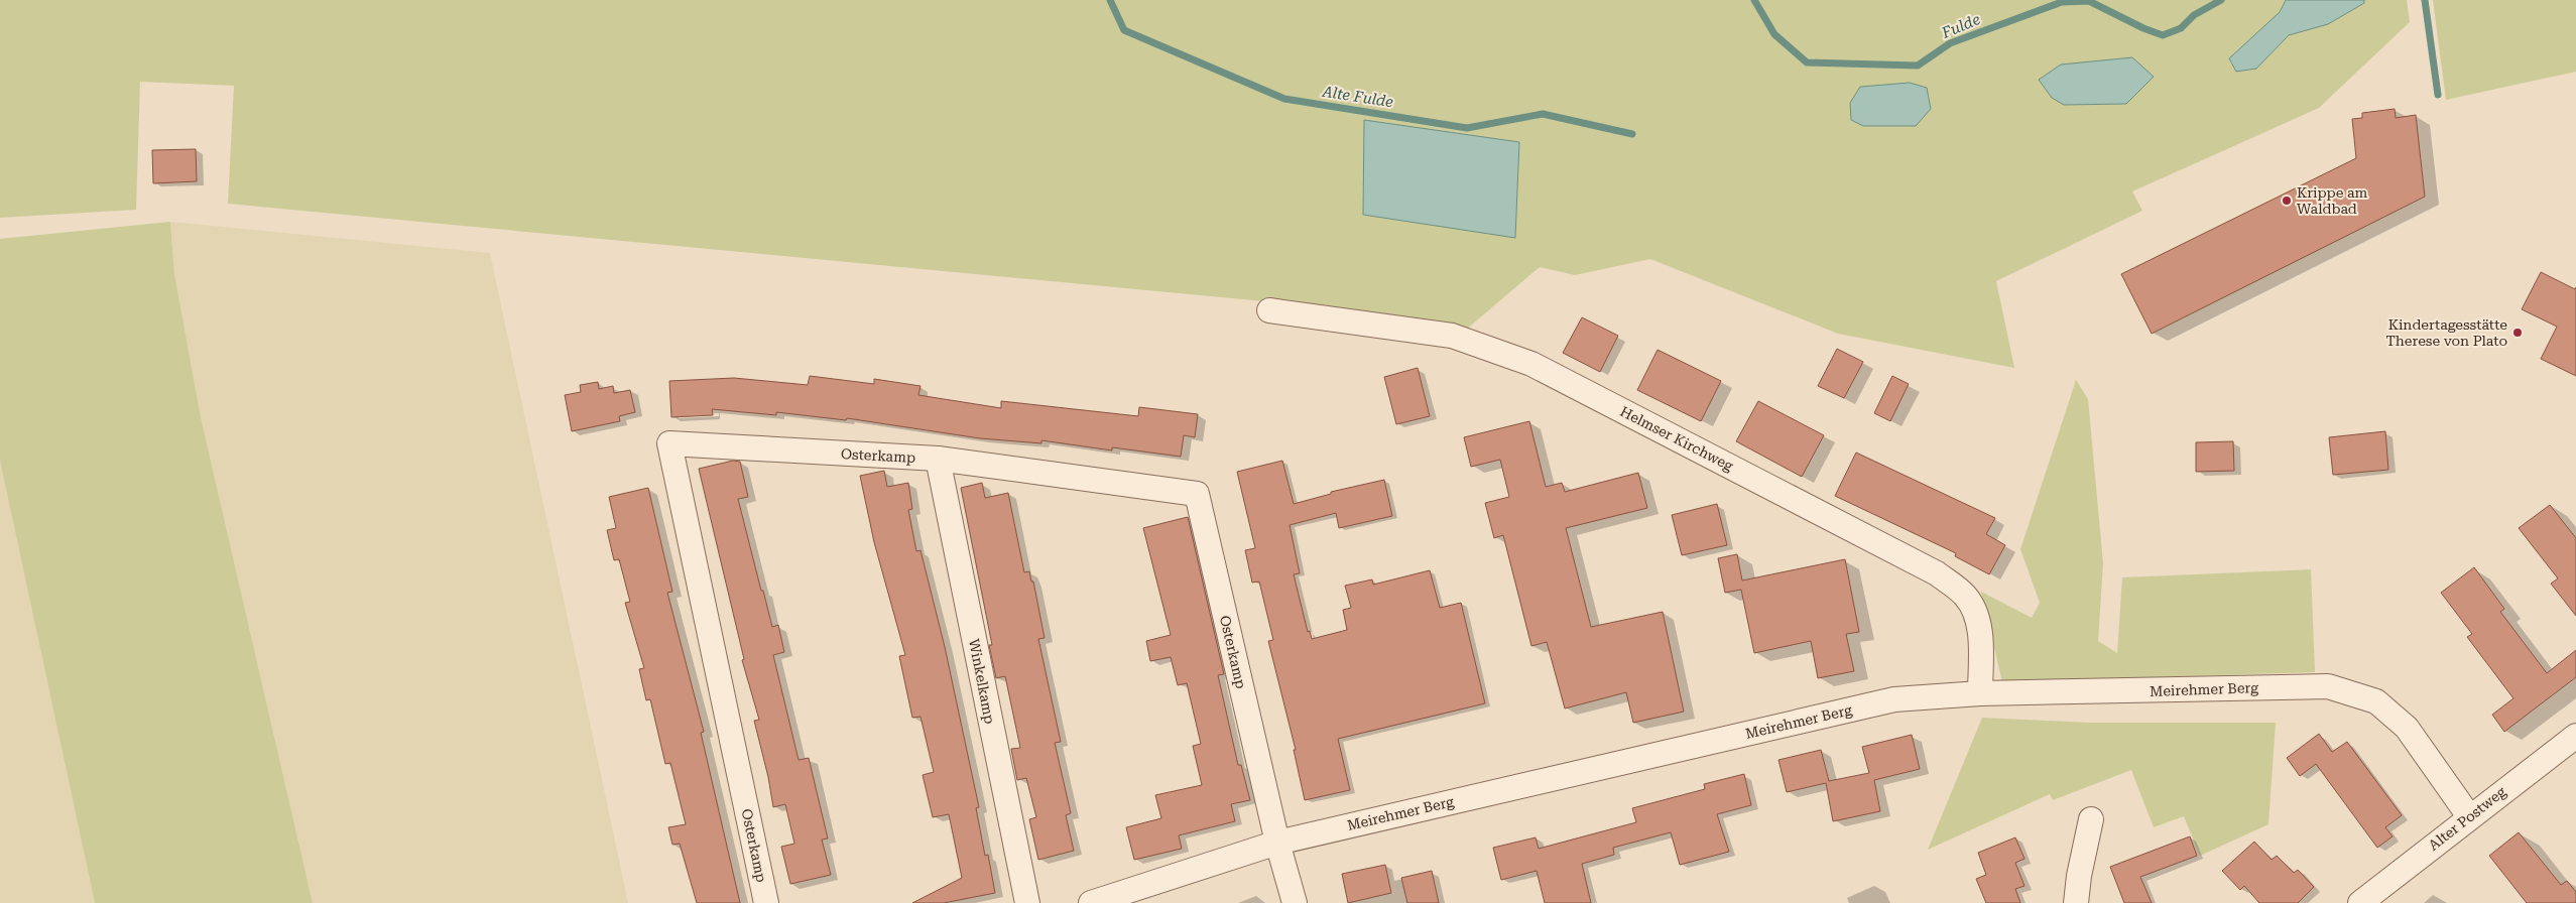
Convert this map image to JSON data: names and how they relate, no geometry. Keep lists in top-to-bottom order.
{
  "streets": {
    "street": [
      "Helmser Kirchweg",
      "Osterkamp",
      "Winkelkamp",
      "Meirehmer Berg",
      "Alter Postweg"
    ]
  },
  "crossings": [
    ["Helmser Kirchweg", "Meirehmer Berg"],
    ["Osterkamp", "Winkelkamp"],
    ["Osterkamp", "Meirehmer Berg"],
    ["Meirehmer Berg", "Alter Postweg"]
  ],
  "water": ["Fulde", "Alte Fulde"],
  "places": ["Krippe am Waldbad", "Kindertagesstätte Therese von Plato"]
}
